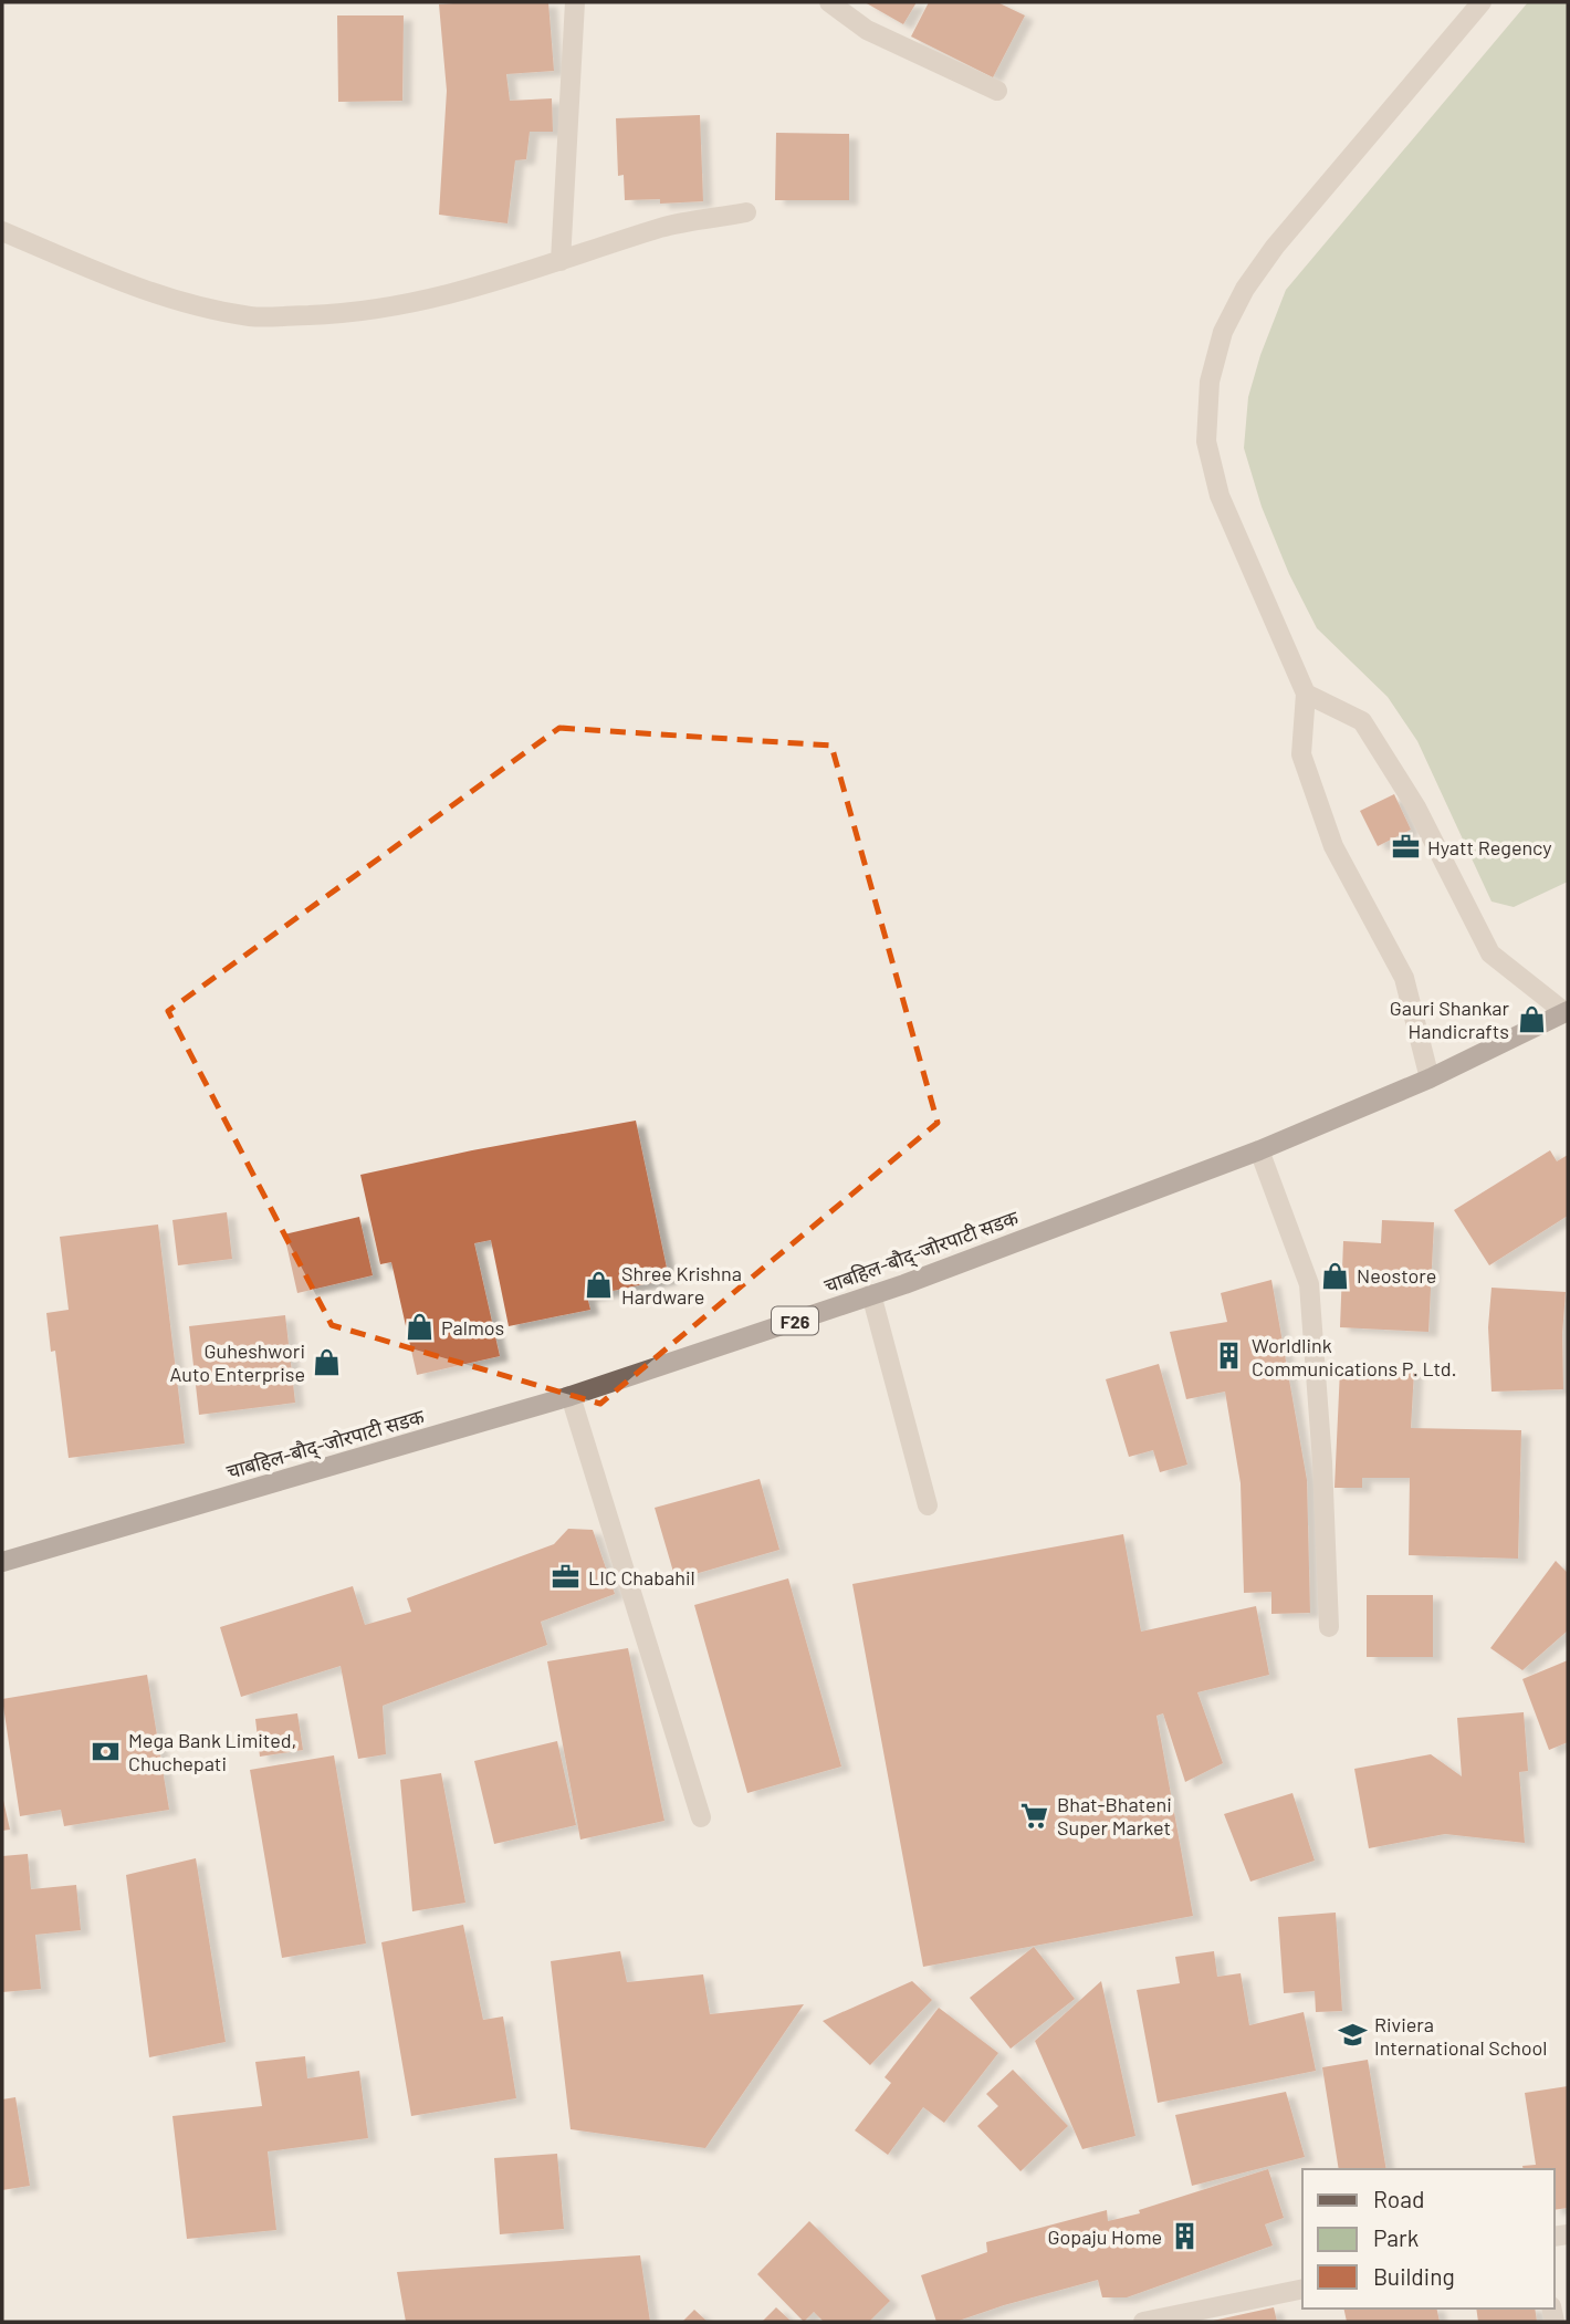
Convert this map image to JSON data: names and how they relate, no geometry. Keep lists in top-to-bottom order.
{
  "streets": {
    "main road": ["चाबहिल-बौद्-जोरपाटी सडक", "F26"]
  },
  "places": {
    "office": ["Hyatt Regency", "LIC Chabahil"],
    "shop": [
      "Gauri Shankar Handicrafts",
      "Neostore",
      "Shree Krishna Hardware",
      "Palmos",
      "Guheshwori Auto Enterprise"
    ],
    "building": ["Worldlink Communications P. Ltd.", "Gopaju Home"],
    "bank": ["Mega Bank Limited, Chuchepati"],
    "supermarket": ["Bhat-Bhateni Super Market"],
    "school or university": ["Riviera International School"]
  },
  "legend": ["Road", "Park", "Building"]
}
